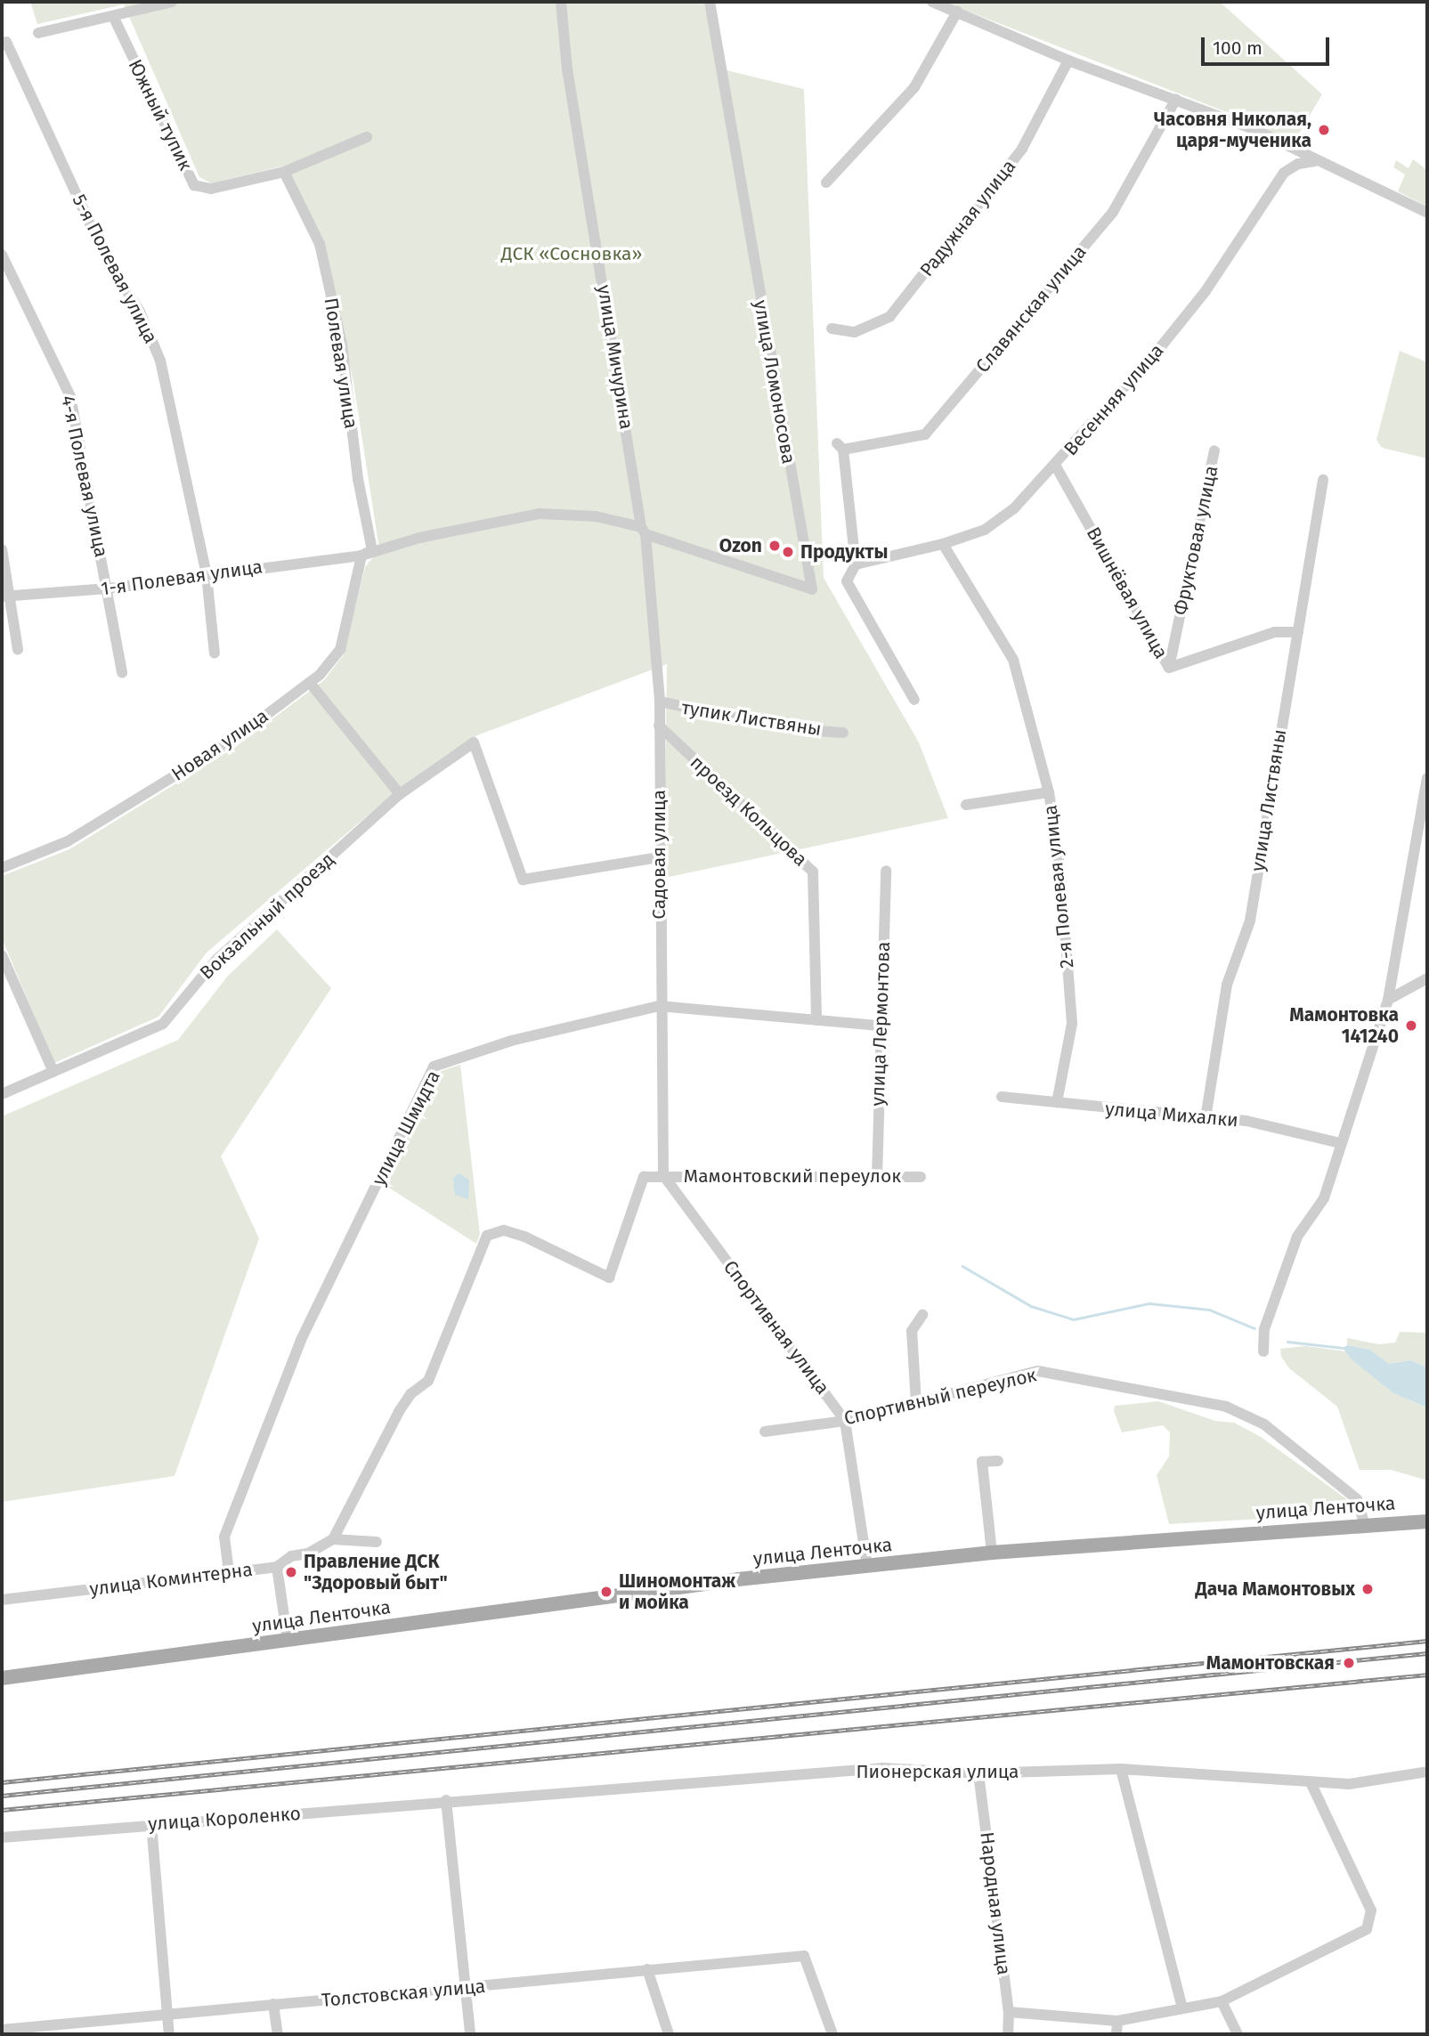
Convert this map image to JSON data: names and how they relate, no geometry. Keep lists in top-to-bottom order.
{
  "streets": {
    "main road": ["улица Ленточка"],
    "street": [
      "Южный тупик",
      "Радужная улица",
      "5-я Полевая улица",
      "Славянская улица",
      "улица Мичурина",
      "Полевая улица",
      "улица Ломоносова",
      "Весенняя улица",
      "4-я Полевая улица",
      "Фруктовая улица",
      "1-я Полевая улица",
      "Вишнёвая улица",
      "тупик Листвяны",
      "Новая улица",
      "улица Листвяны",
      "проезд Кольцова",
      "Садовая улица",
      "2-я Полевая улица",
      "Вокзальный проезд",
      "улица Лермонтова",
      "улица Михалки",
      "улица Шмидта",
      "Мамонтовский переулок",
      "Спортивная улица",
      "Спортивный переулок",
      "улица Коминтерна",
      "Пионерская улица",
      "улица Короленко",
      "Народная улица",
      "Толстовская улица"
    ]
  },
  "crossings": [
    ["Южный тупик", "Полевая улица"],
    ["5-я Полевая улица", "1-я Полевая улица"],
    ["Славянская улица", "Весенняя улица"],
    ["улица Мичурина", "улица Ломоносова"],
    ["улица Мичурина", "1-я Полевая улица"],
    ["улица Мичурина", "Садовая улица"],
    ["Полевая улица", "1-я Полевая улица"],
    ["Полевая улица", "Новая улица"],
    ["улица Ломоносова", "1-я Полевая улица"],
    ["улица Ломоносова", "Садовая улица"],
    ["Весенняя улица", "Вишнёвая улица"],
    ["Весенняя улица", "2-я Полевая улица"],
    ["4-я Полевая улица", "1-я Полевая улица"],
    ["Фруктовая улица", "Вишнёвая улица"],
    ["1-я Полевая улица", "Новая улица"],
    ["1-я Полевая улица", "Садовая улица"],
    ["Вишнёвая улица", "улица Листвяны"],
    ["тупик Листвяны", "Садовая улица"],
    ["улица Листвяны", "улица Михалки"],
    ["проезд Кольцова", "Садовая улица"],
    ["проезд Кольцова", "улица Шмидта"],
    ["Садовая улица", "Вокзальный проезд"],
    ["Садовая улица", "улица Шмидта"],
    ["Садовая улица", "Мамонтовский переулок"],
    ["Садовая улица", "Спортивная улица"],
    ["2-я Полевая улица", "улица Михалки"],
    ["улица Лермонтова", "улица Шмидта"],
    ["улица Лермонтова", "Мамонтовский переулок"],
    ["улица Шмидта", "улица Коминтерна"],
    ["Мамонтовский переулок", "Спортивная улица"],
    ["Спортивная улица", "Спортивный переулок"],
    ["Спортивная улица", "улица Ленточка"],
    ["Спортивный переулок", "улица Ленточка"],
    ["Пионерская улица", "улица Короленко"],
    ["Пионерская улица", "Народная улица"]
  ],
  "parks": ["ДСК «Сосновка»"],
  "places": [
    "Часовня Николая, царя-мученика",
    "Ozon",
    "Продукты",
    "Мамонтовка 141240",
    "Правление ДСК \"Здоровый быт\"",
    "Дача Мамонтовых",
    "Шиномонтаж и мойка",
    "Мамонтовская"
  ],
  "scale_bar": "100 m"
}
